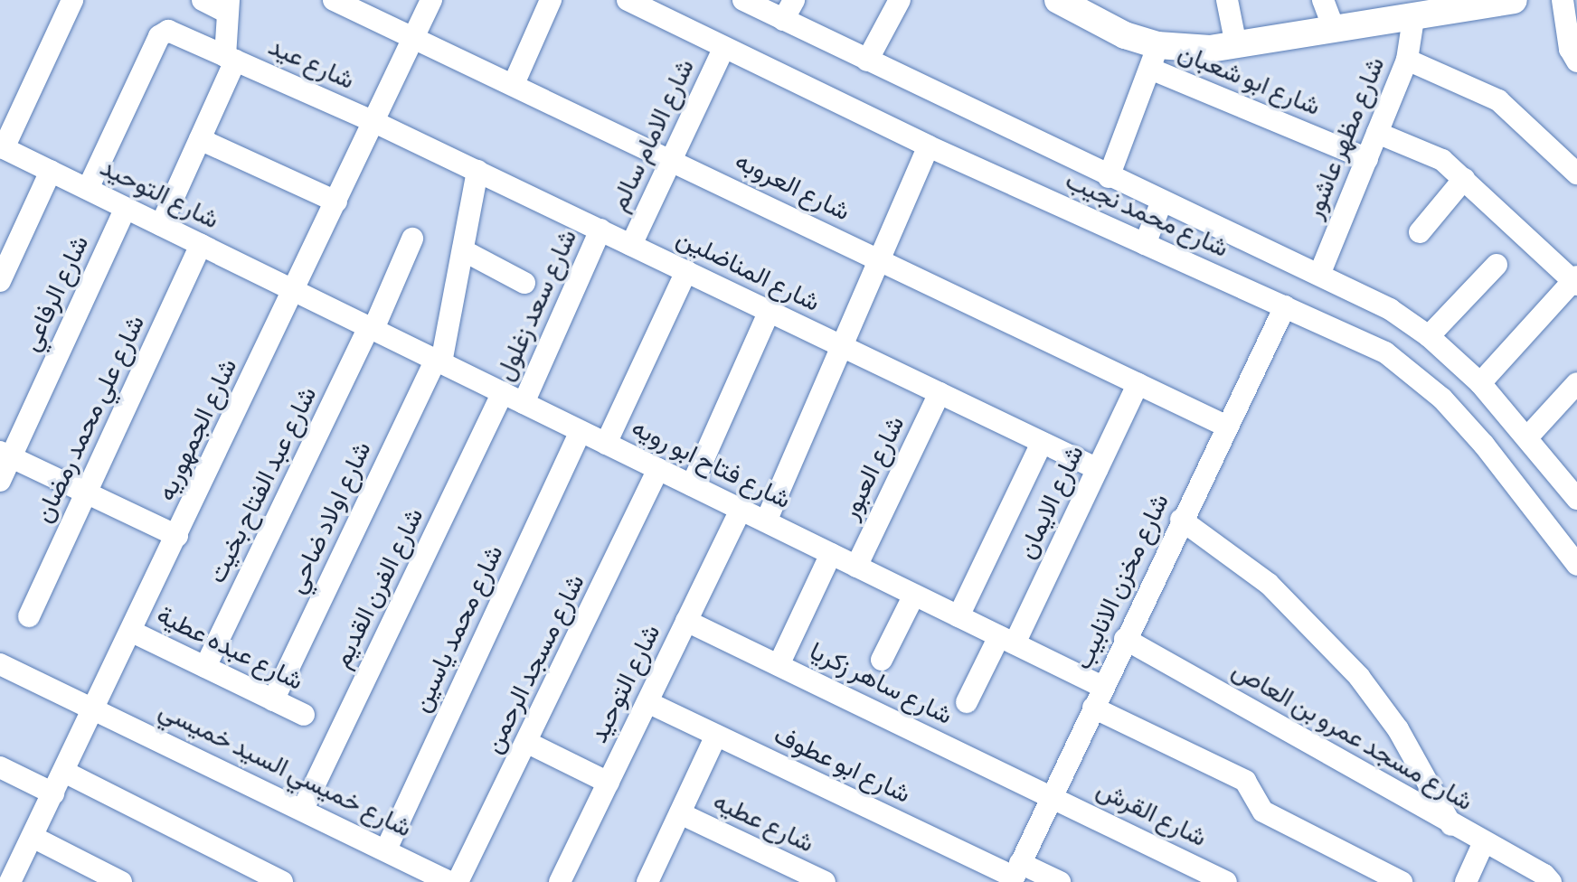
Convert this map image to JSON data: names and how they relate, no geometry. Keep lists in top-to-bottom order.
{
  "streets": {
    "street": [
      "شارع عيد",
      "شارع ابو شعبان",
      "شارع الامام سالم",
      "شارع مظهر عاشور",
      "شارع العروبه",
      "شارع التوحيد",
      "شارع محمد نجيب",
      "شارع المناضلين",
      "شارع الرفاعي",
      "شارع سعد زغلول",
      "شارع علي محمد رمضان",
      "شارع الجمهوريه",
      "شارع فتاح ابو رويه",
      "شارع العبور",
      "شارع عبد الفتاح بخيت",
      "شارع الايمان",
      "شارع اولاد ضاحي",
      "شارع مخزن الانابيب",
      "شارع الفرن القديم",
      "شارع محمد ياسين",
      "شارع عبده عطية",
      "شارع مسجد الرحمن",
      "شارع ساهر زكريا",
      "شارع مسجد عمرو بن العاص",
      "شارع ابو عطوف",
      "شارع خميسي السيد خميسي",
      "شارع القرش",
      "شارع عطيه"
    ]
  },
  "crossings": [
    ["شارع عيد", "شارع التوحيد"],
    ["شارع عيد", "شارع المناضلين"],
    ["شارع عيد", "شارع الجمهوريه"],
    ["شارع ابو شعبان", "شارع مظهر عاشور"],
    ["شارع الامام سالم", "شارع العروبه"],
    ["شارع الامام سالم", "شارع محمد نجيب"],
    ["شارع الامام سالم", "شارع المناضلين"],
    ["شارع مظهر عاشور", "شارع محمد نجيب"],
    ["شارع العروبه", "شارع الجمهوريه"],
    ["شارع العروبه", "شارع الايمان"],
    ["شارع العروبه", "شارع مخزن الانابيب"],
    ["شارع التوحيد", "شارع الرفاعي"],
    ["شارع التوحيد", "شارع علي محمد رمضان"],
    ["شارع التوحيد", "شارع الجمهوريه"],
    ["شارع التوحيد", "شارع فتاح ابو رويه"],
    ["شارع التوحيد", "شارع ساهر زكريا"],
    ["شارع التوحيد", "شارع ابو عطوف"],
    ["شارع محمد نجيب", "شارع مخزن الانابيب"],
    ["شارع المناضلين", "شارع سعد زغلول"],
    ["شارع المناضلين", "شارع الجمهوريه"],
    ["شارع المناضلين", "شارع العبور"],
    ["شارع المناضلين", "شارع الايمان"],
    ["شارع المناضلين", "شارع اولاد ضاحي"],
    ["شارع سعد زغلول", "شارع فتاح ابو رويه"],
    ["شارع الجمهوريه", "شارع فتاح ابو رويه"],
    ["شارع الجمهوريه", "شارع عبده عطية"],
    ["شارع الجمهوريه", "شارع خميسي السيد خميسي"],
    ["شارع فتاح ابو رويه", "شارع العبور"],
    ["شارع فتاح ابو رويه", "شارع عبد الفتاح بخيت"],
    ["شارع فتاح ابو رويه", "شارع الايمان"],
    ["شارع فتاح ابو رويه", "شارع اولاد ضاحي"],
    ["شارع فتاح ابو رويه", "شارع مخزن الانابيب"],
    ["شارع فتاح ابو رويه", "شارع الفرن القديم"],
    ["شارع فتاح ابو رويه", "شارع محمد ياسين"],
    ["شارع فتاح ابو رويه", "شارع مسجد الرحمن"],
    ["شارع عبد الفتاح بخيت", "شارع عبده عطية"],
    ["شارع اولاد ضاحي", "شارع عبده عطية"],
    ["شارع مخزن الانابيب", "شارع ساهر زكريا"],
    ["شارع مخزن الانابيب", "شارع مسجد عمرو بن العاص"],
    ["شارع مخزن الانابيب", "شارع ابو عطوف"],
    ["شارع مخزن الانابيب", "شارع القرش"],
    ["شارع الفرن القديم", "شارع خميسي السيد خميسي"],
    ["شارع محمد ياسين", "شارع خميسي السيد خميسي"],
    ["شارع ساهر زكريا", "شارع القرش"]
  ]
}
